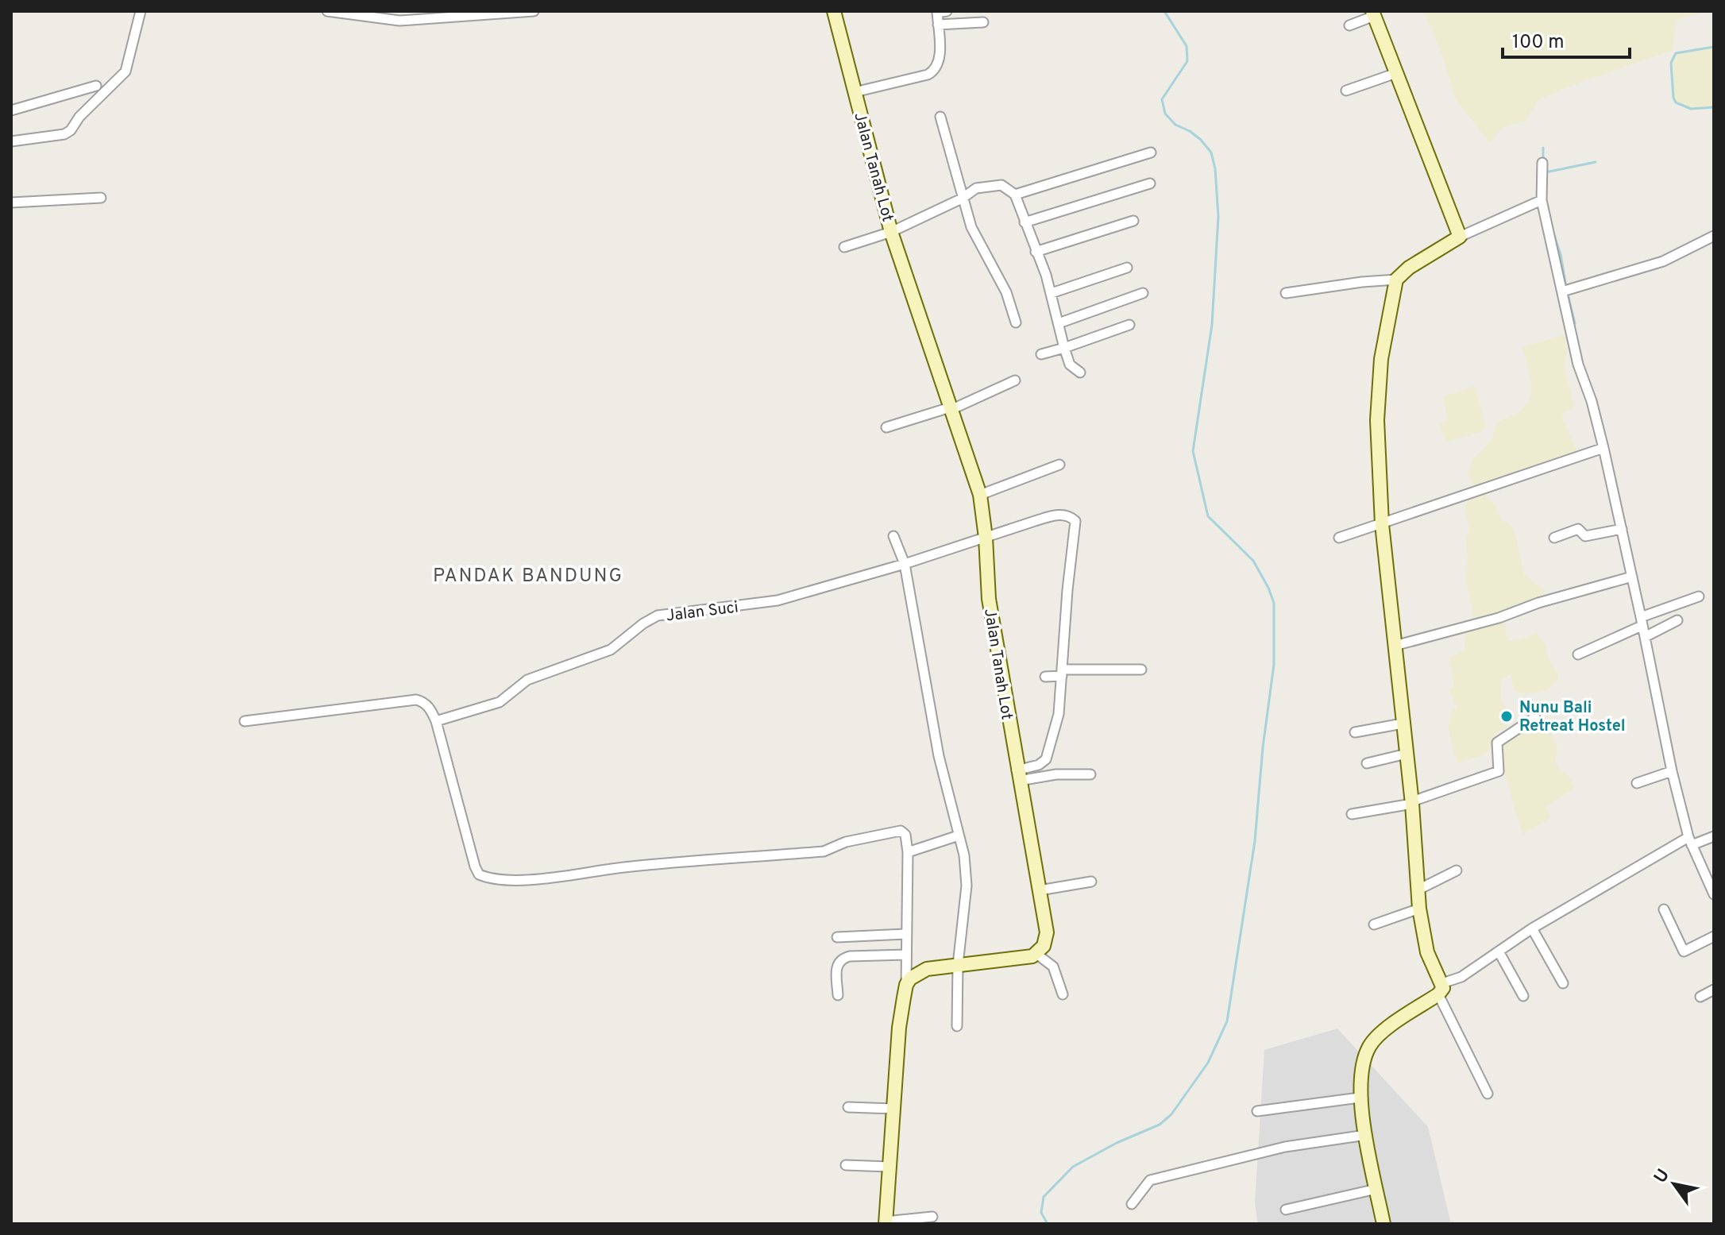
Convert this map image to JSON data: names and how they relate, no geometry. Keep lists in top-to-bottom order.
{
  "streets": {
    "main road": ["Jalan Tanah Lot"],
    "street": ["Jalan Suci"]
  },
  "crossings": [
    ["Jalan Tanah Lot", "Jalan Suci"]
  ],
  "districts": ["PANDAK BANDUNG"],
  "places": ["Nunu Bali Retreat Hostel"],
  "scale_bar": "100 m",
  "north": "top left"
}
